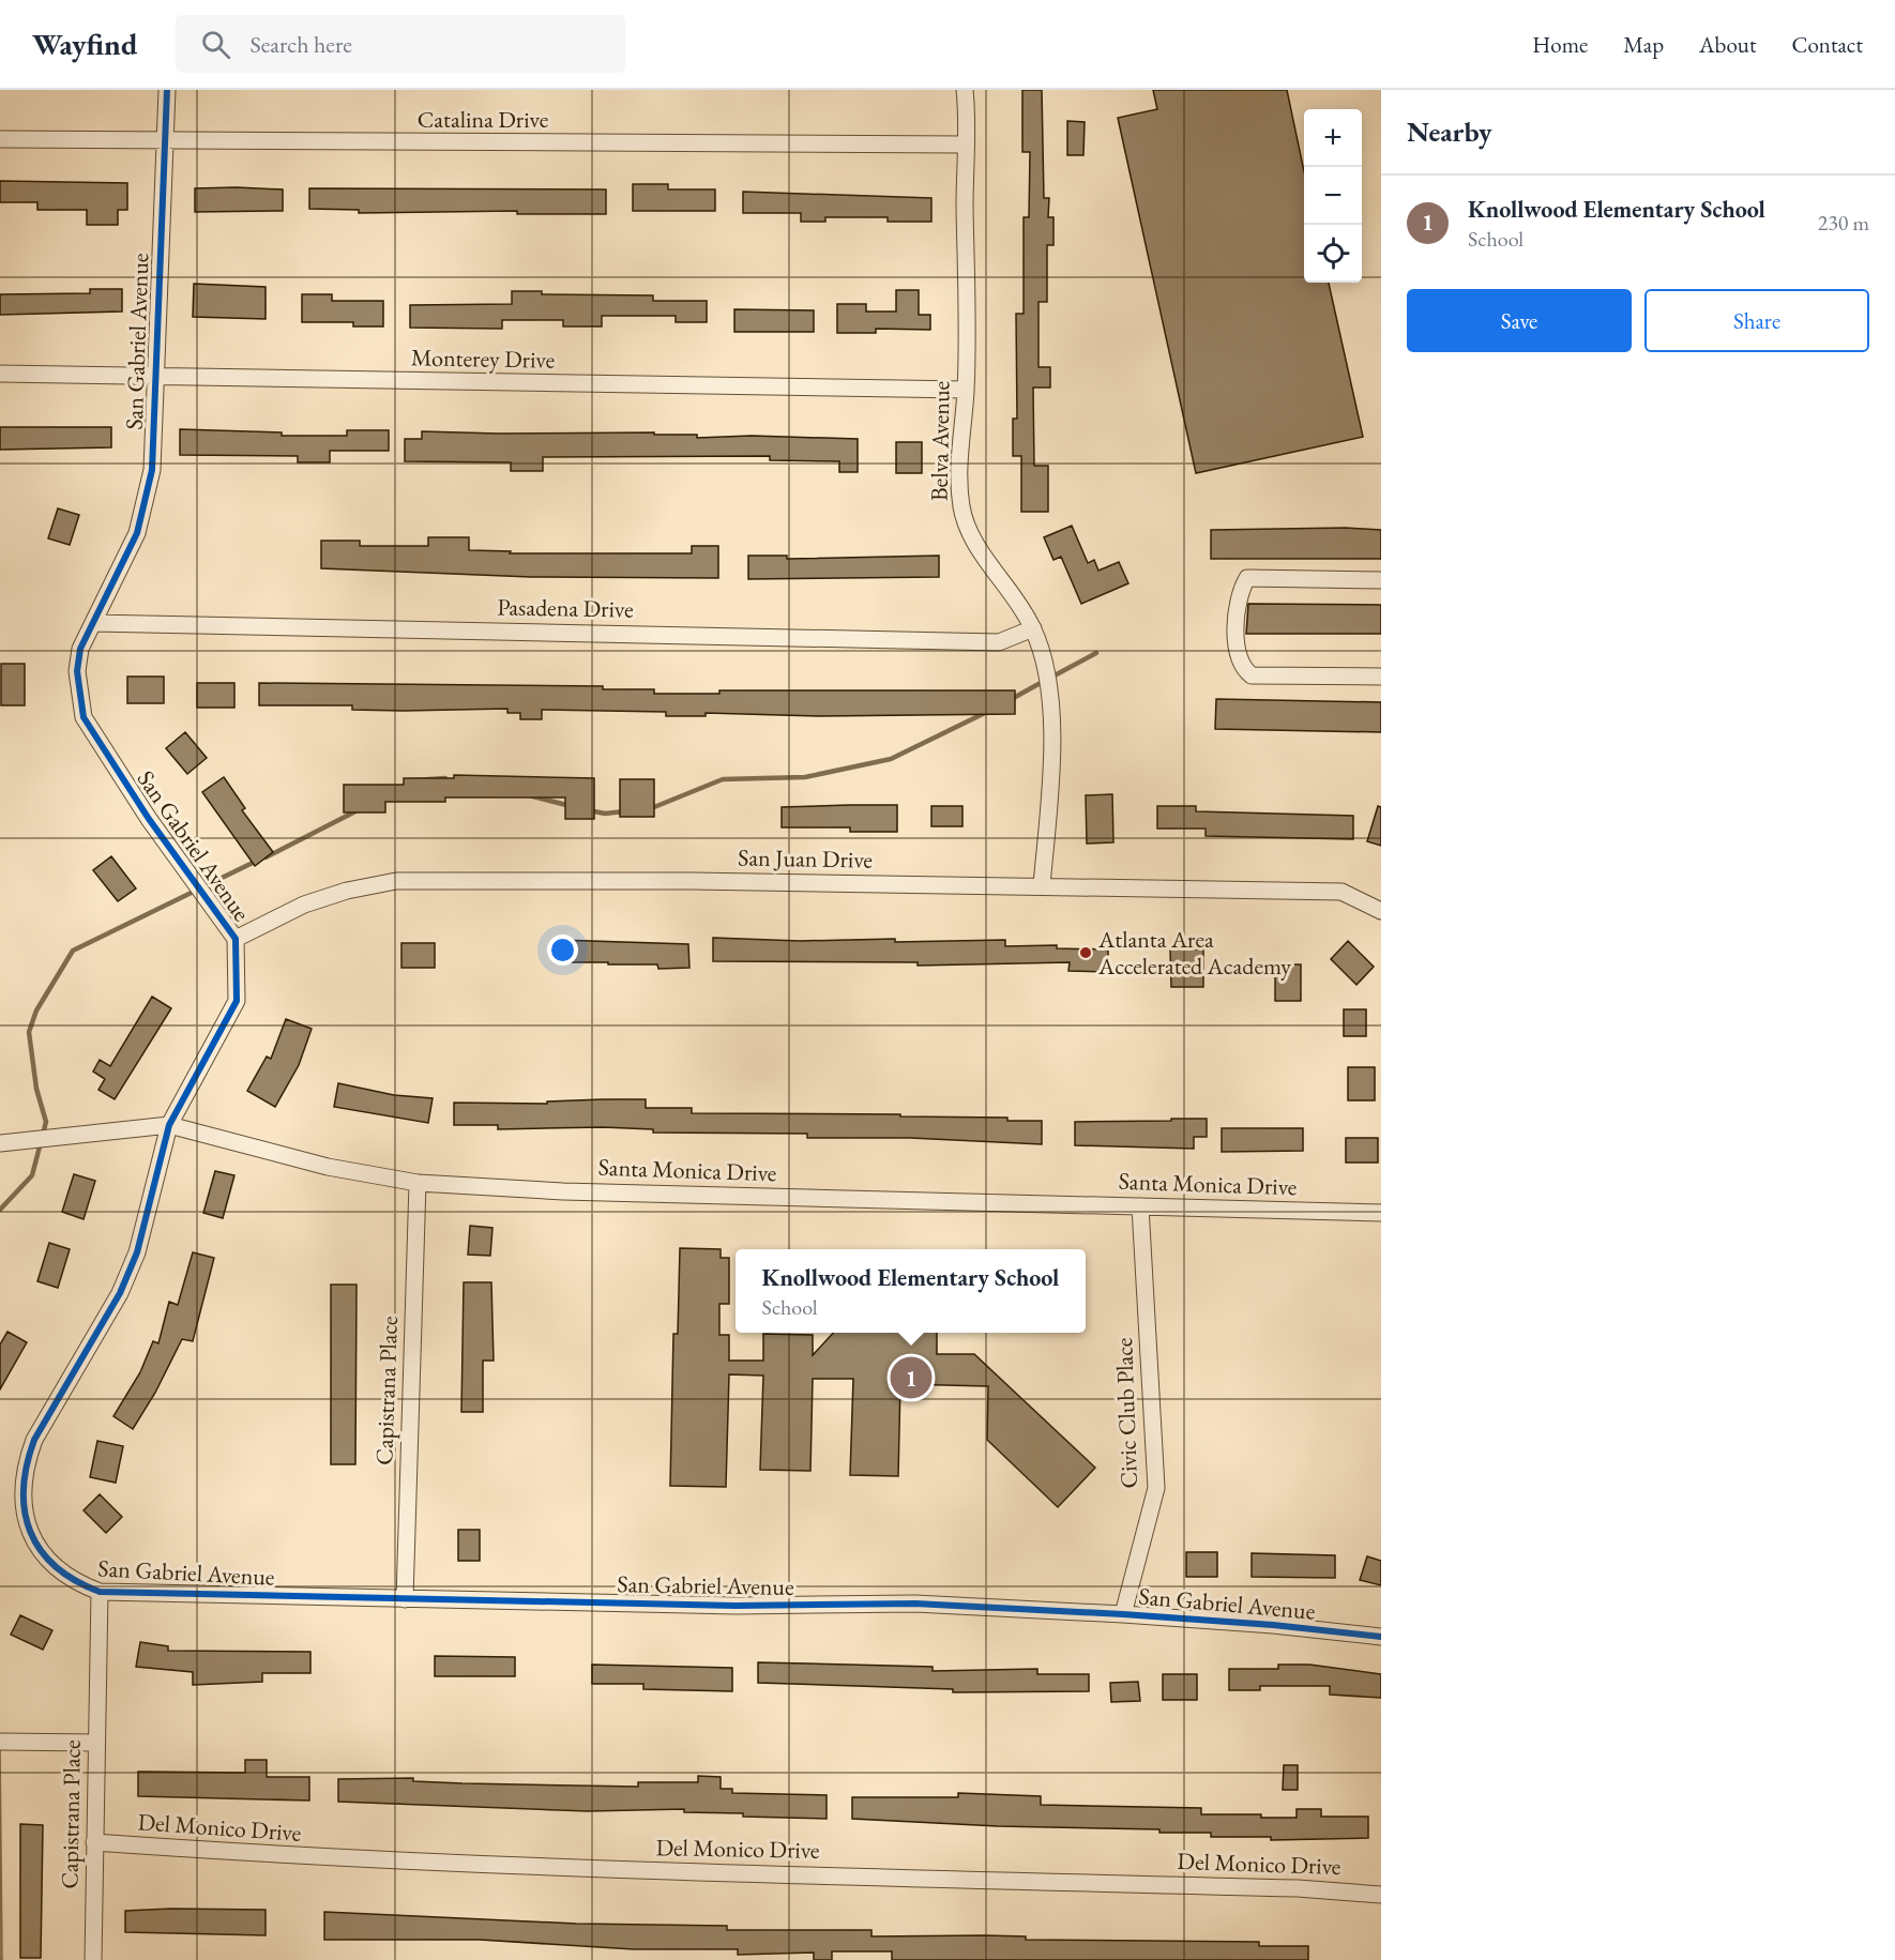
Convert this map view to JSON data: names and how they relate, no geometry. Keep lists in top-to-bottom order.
{
  "streets": {
    "street": [
      "Catalina Drive",
      "San Gabriel Avenue",
      "Monterey Drive",
      "Belva Avenue",
      "Pasadena Drive",
      "San Juan Drive",
      "Santa Monica Drive",
      "Capistrana Place",
      "Civic Club Place",
      "Del Monico Drive"
    ]
  },
  "crossings": [
    ["Catalina Drive", "San Gabriel Avenue"],
    ["Catalina Drive", "Belva Avenue"],
    ["San Gabriel Avenue", "Monterey Drive"],
    ["San Gabriel Avenue", "Pasadena Drive"],
    ["San Gabriel Avenue", "San Juan Drive"],
    ["San Gabriel Avenue", "Santa Monica Drive"],
    ["San Gabriel Avenue", "Capistrana Place"],
    ["San Gabriel Avenue", "Civic Club Place"],
    ["Monterey Drive", "Belva Avenue"],
    ["Belva Avenue", "Pasadena Drive"],
    ["Belva Avenue", "San Juan Drive"],
    ["Santa Monica Drive", "Capistrana Place"],
    ["Santa Monica Drive", "Civic Club Place"],
    ["Capistrana Place", "Del Monico Drive"]
  ],
  "places": ["Atlanta Area Accelerated Academy"],
  "page": {
    "header": "Wayfind",
    "search": "Search here",
    "nav": [
      "Home",
      "Map",
      "About",
      "Contact"
    ],
    "heading": "Nearby",
    "map_buttons": ["+", "−"],
    "list": [
      {
        "mark": "1",
        "name": "Knollwood Elementary School",
        "note": "School",
        "value": "230 m"
      }
    ],
    "buttons": ["Save", "Share"],
    "popup": ["Knollwood Elementary School", "School"],
    "pins": "1"
  }
}
